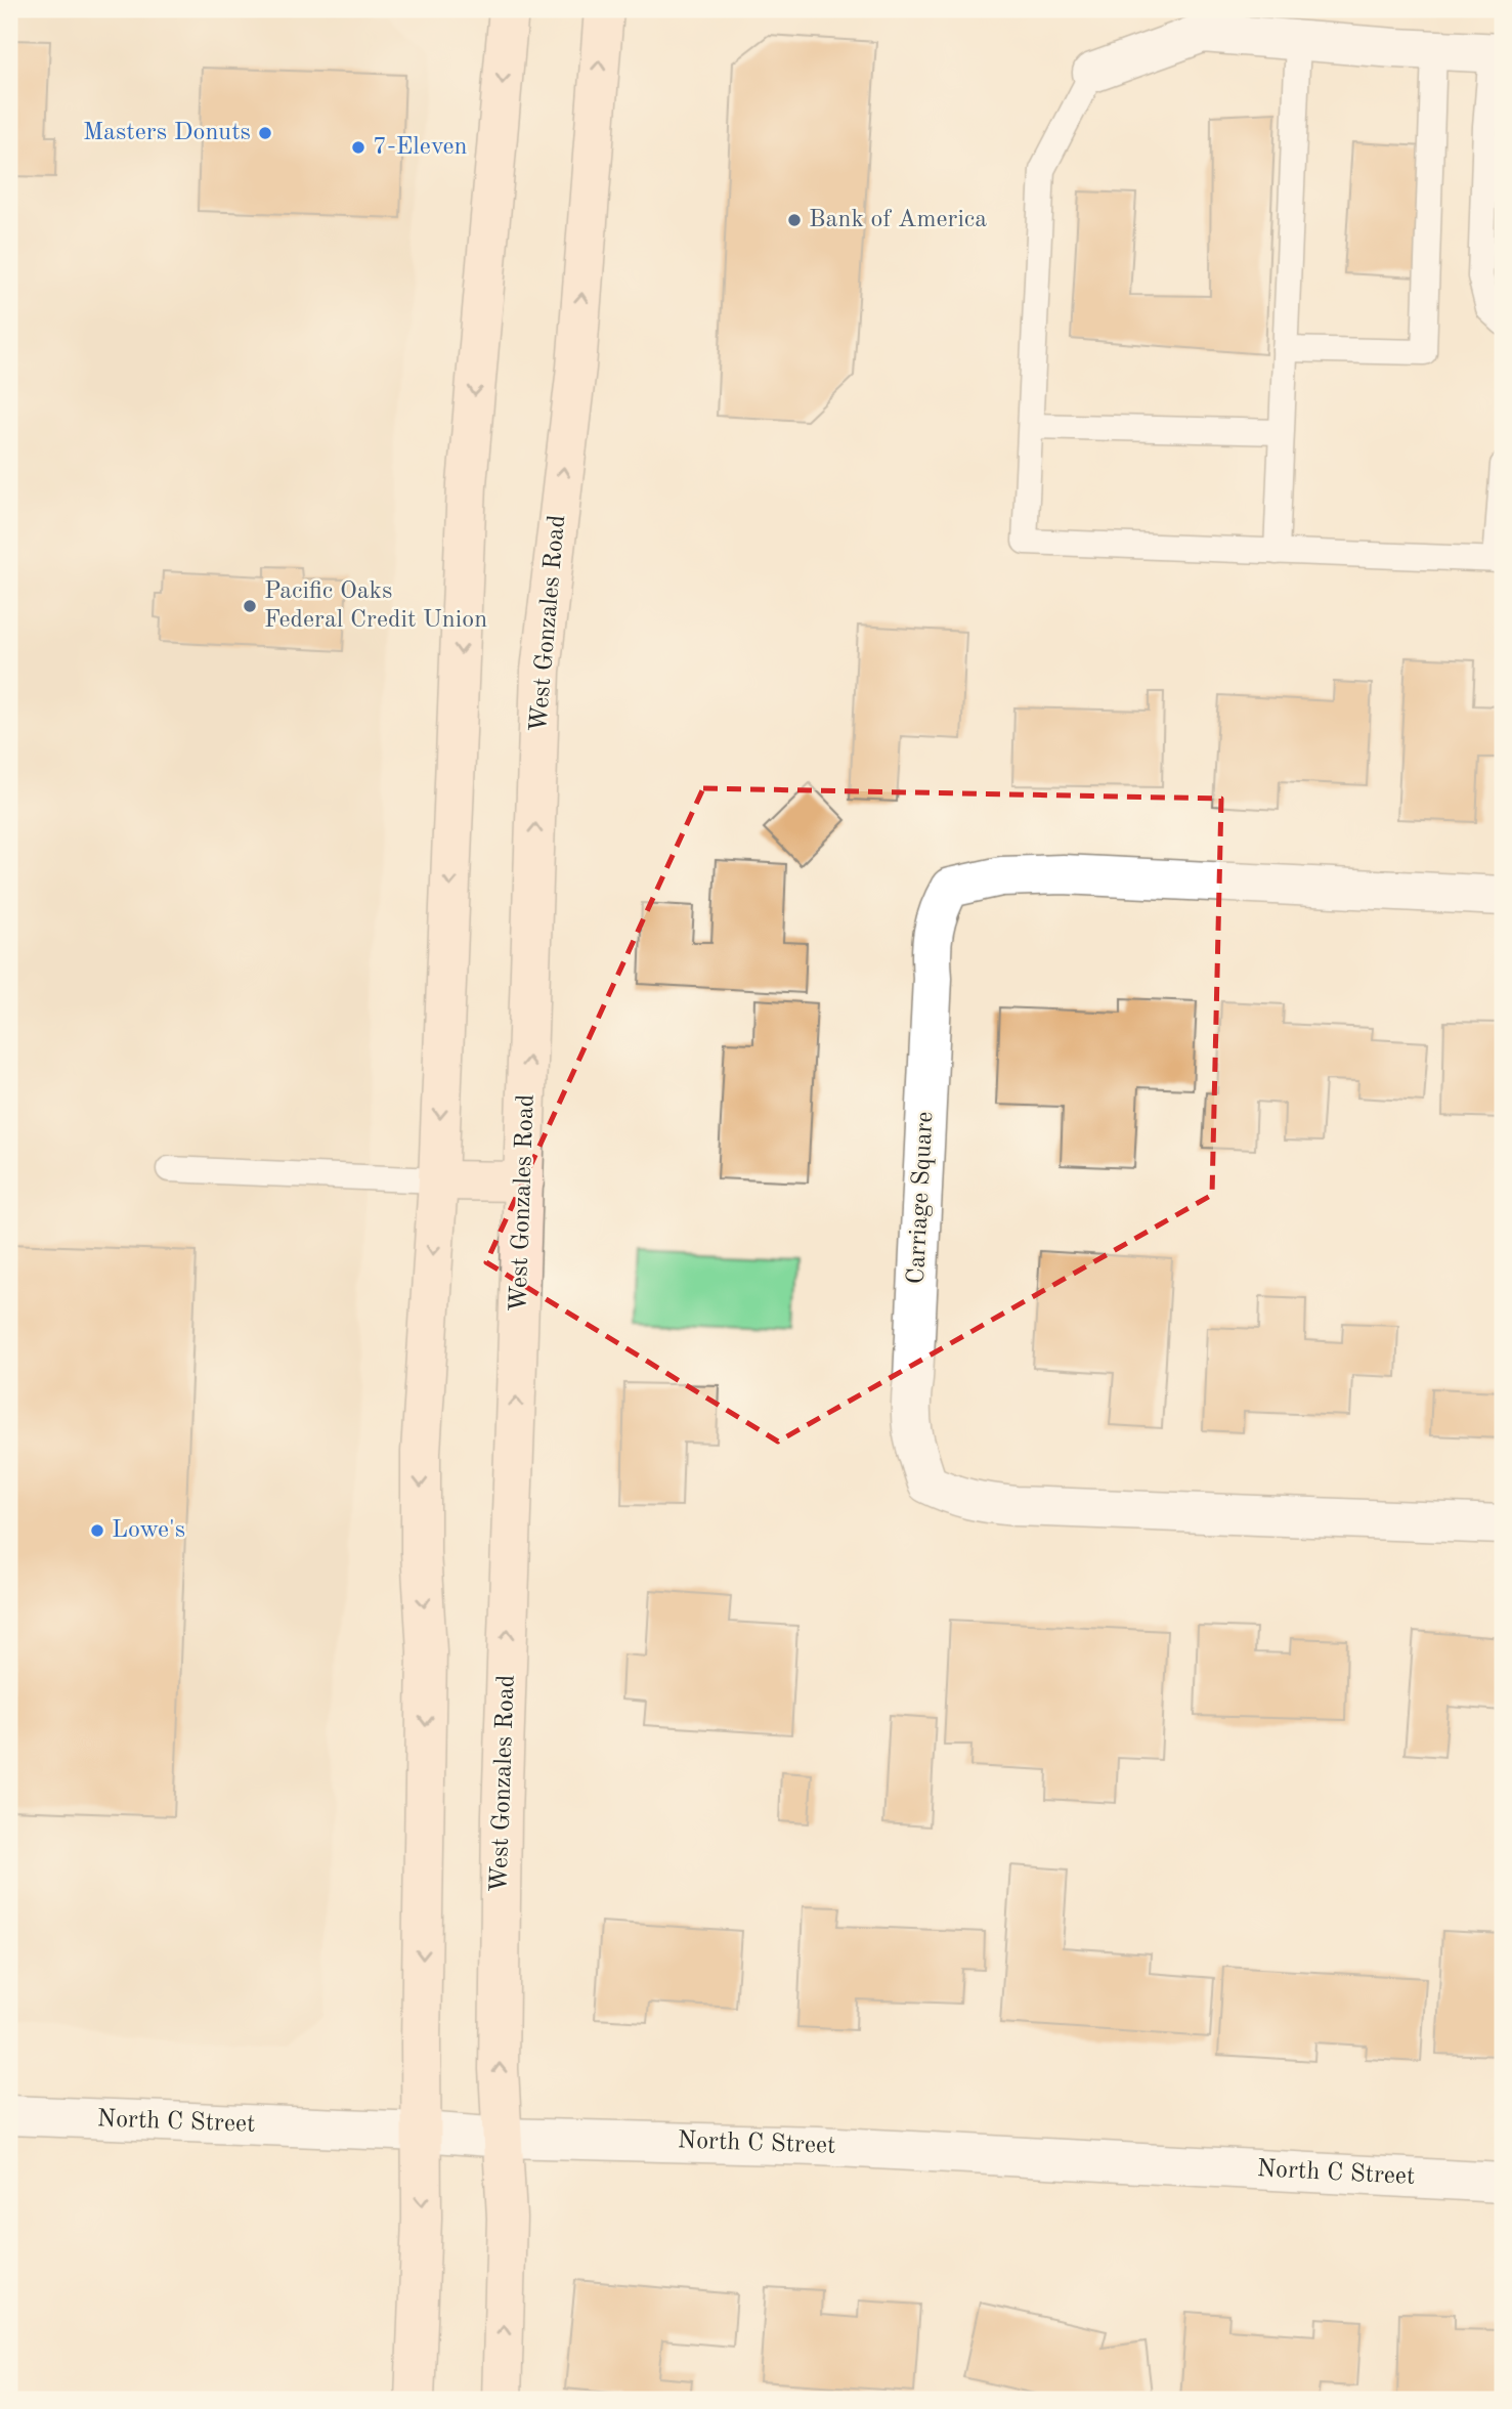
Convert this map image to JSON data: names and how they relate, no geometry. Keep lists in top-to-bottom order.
{
  "streets": {
    "main road": ["West Gonzales Road"],
    "street": ["Carriage Square", "North C Street"]
  },
  "crossings": [
    ["West Gonzales Road", "North C Street"]
  ],
  "places": [
    "Masters Donuts",
    "7-Eleven",
    "Bank of America",
    "Pacific Oaks Federal Credit Union",
    "Lowe's"
  ]
}
